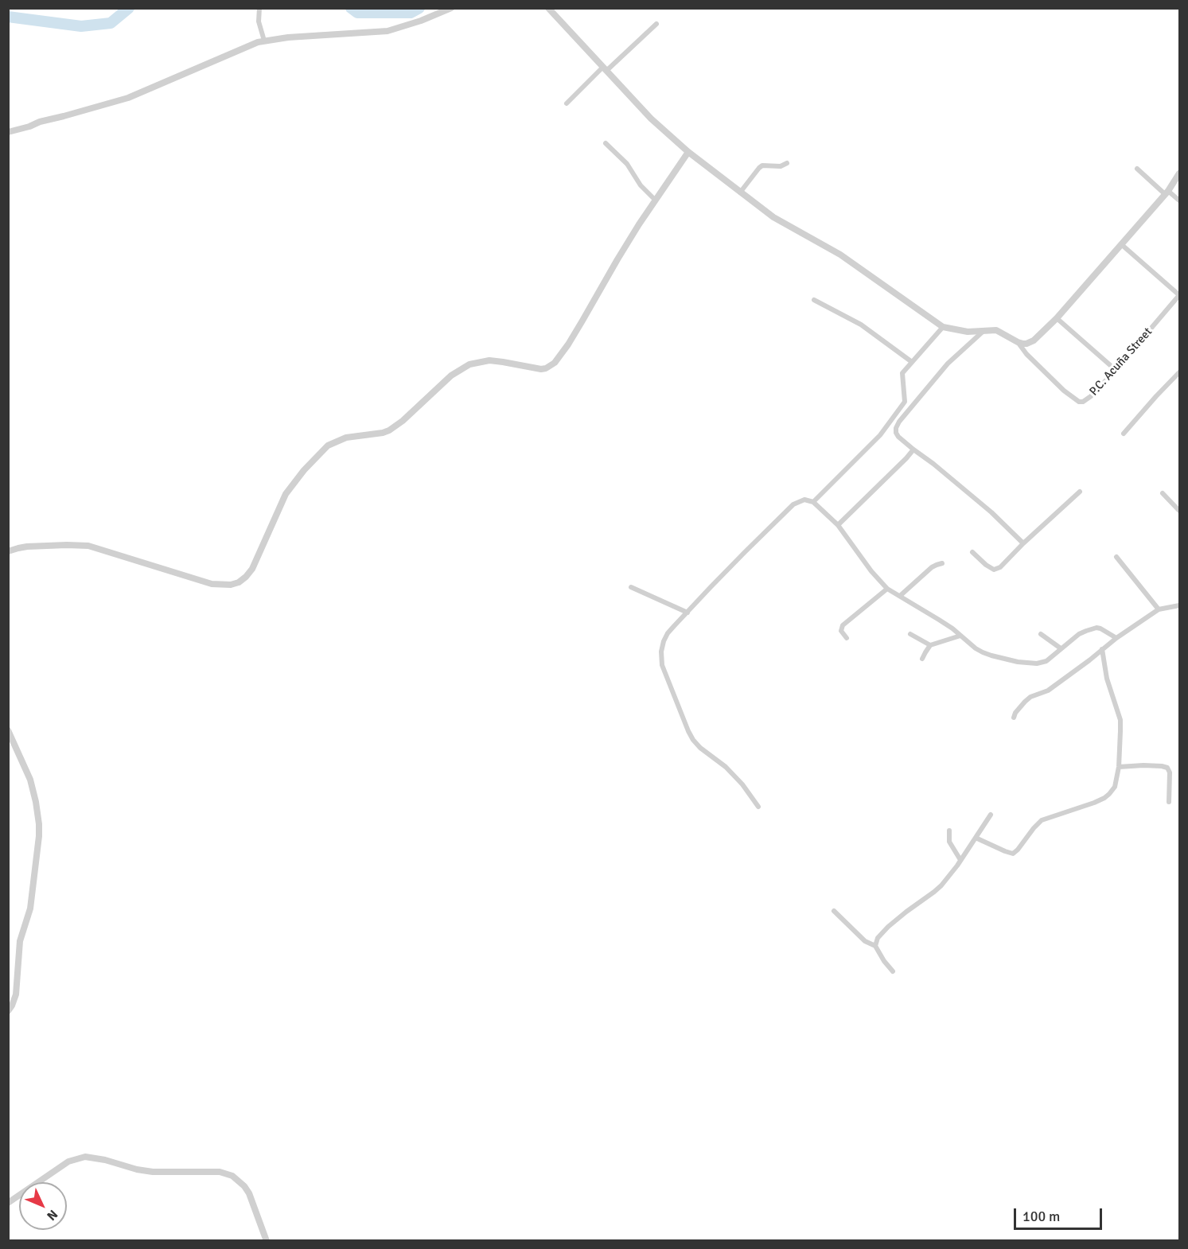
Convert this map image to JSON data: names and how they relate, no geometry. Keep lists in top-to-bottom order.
{
  "streets": {
    "street": ["P.C. Acuña Street"]
  },
  "scale_bar": "100 m",
  "north": "bottom right"
}
